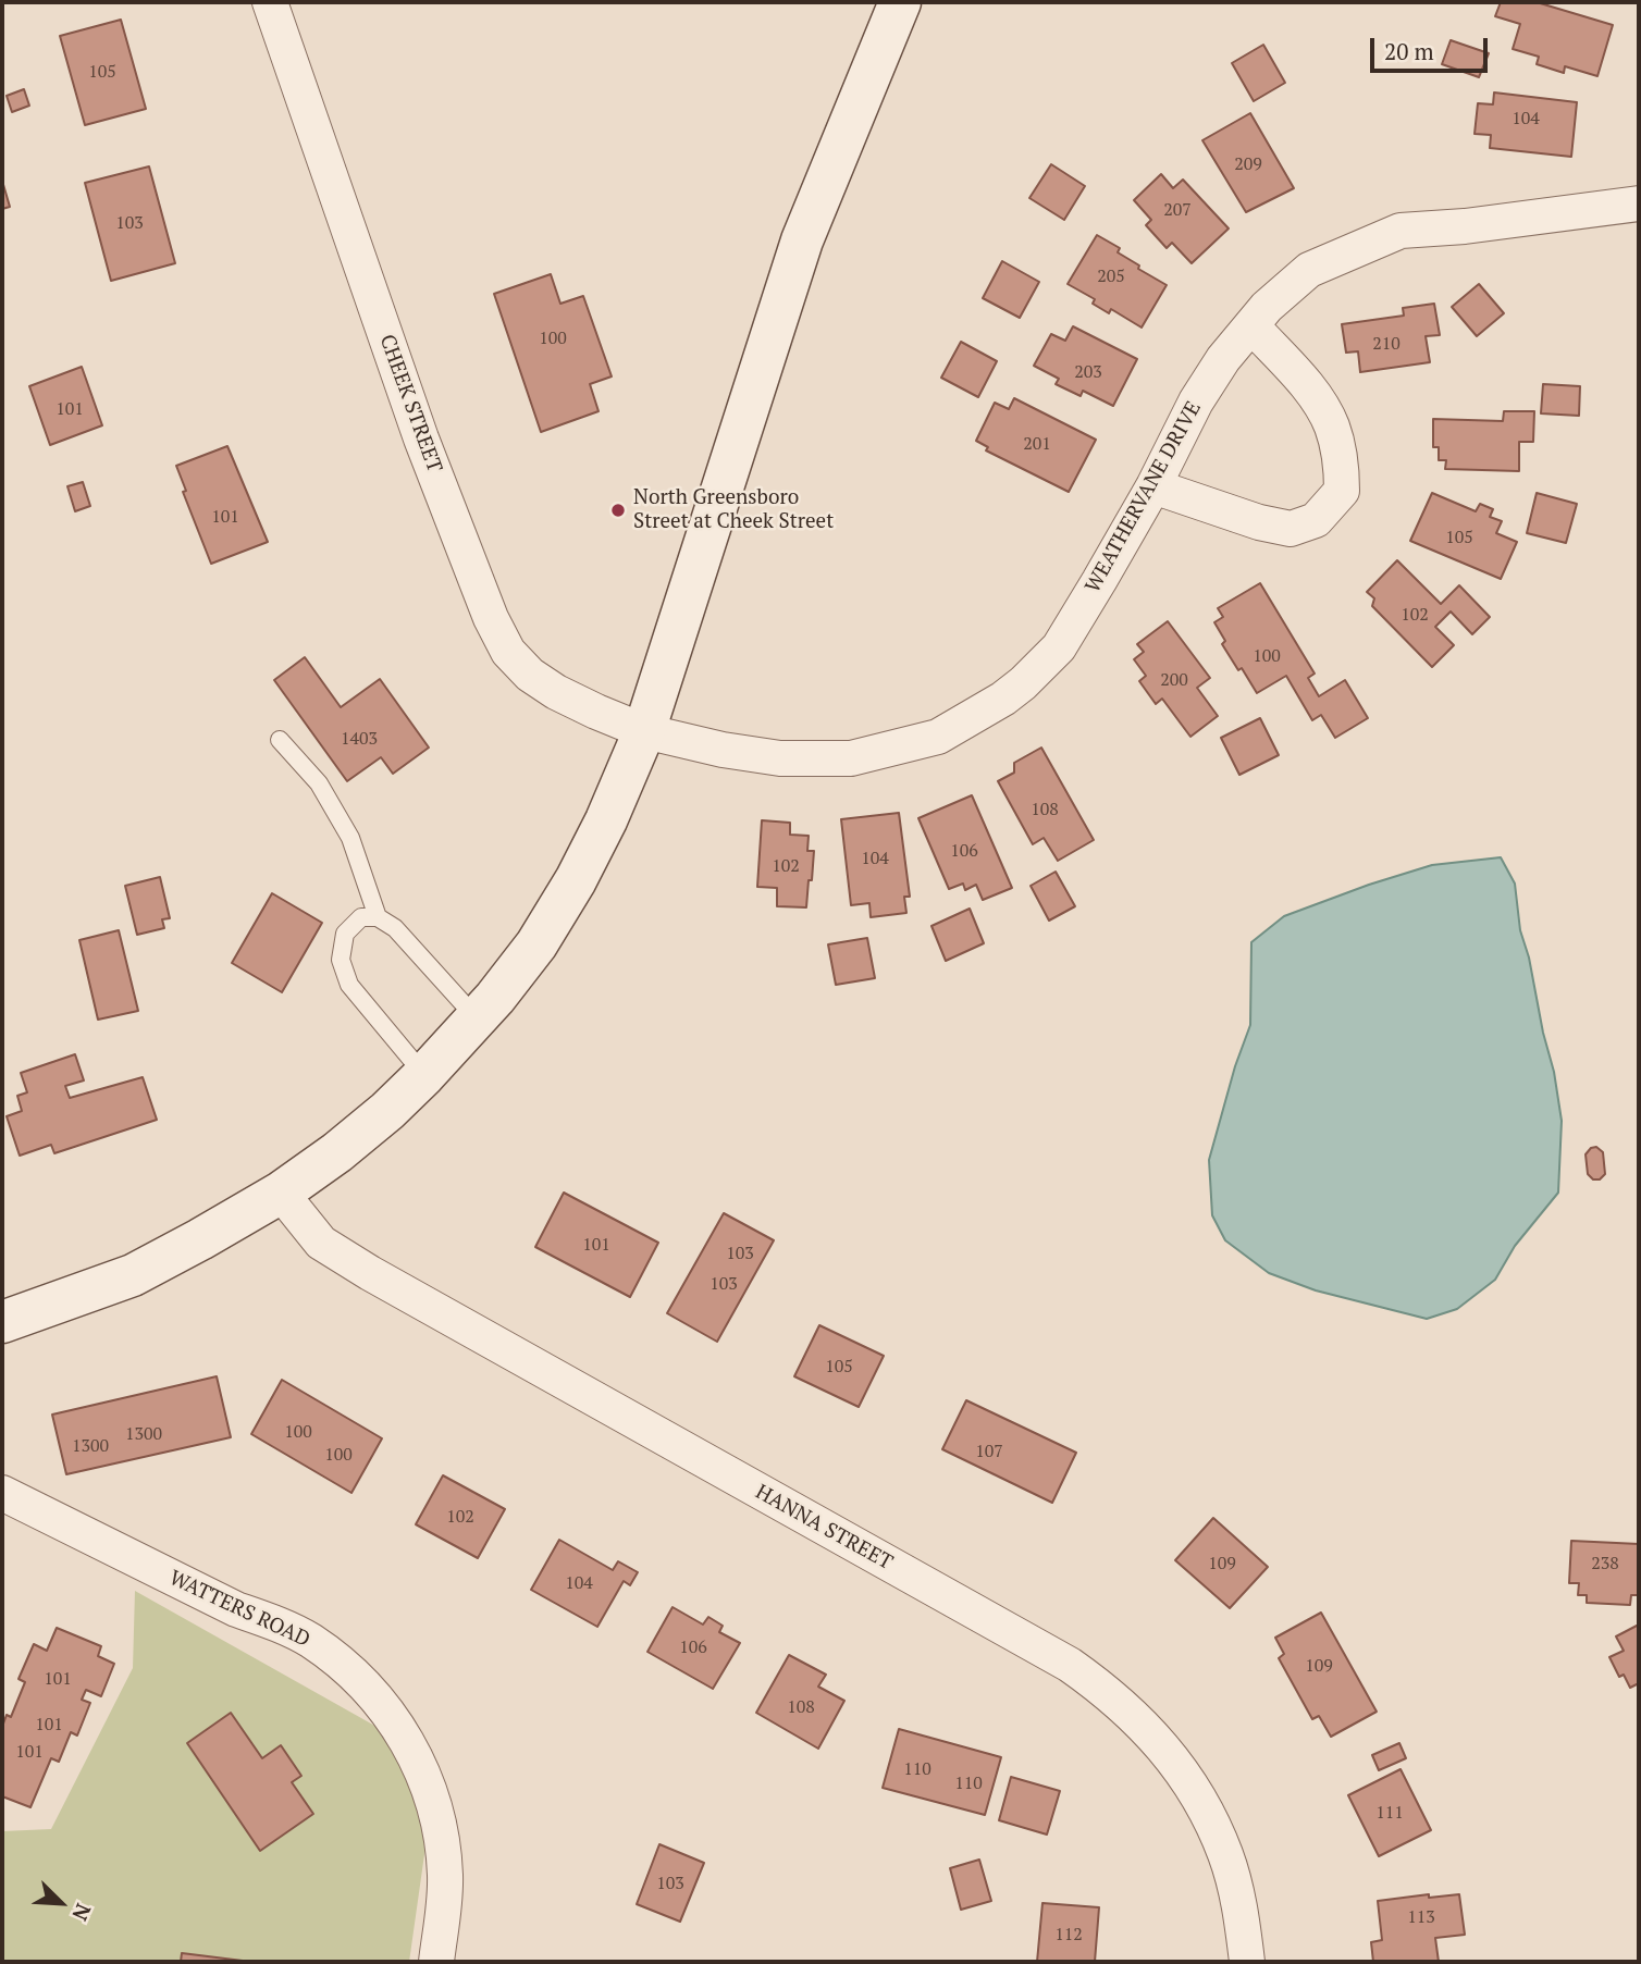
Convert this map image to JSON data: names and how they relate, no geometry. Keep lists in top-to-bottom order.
{
  "streets": {
    "street": [
      "CHEEK STREET",
      "WEATHERVANE DRIVE",
      "HANNA STREET",
      "WATTERS ROAD"
    ]
  },
  "crossings": [
    ["CHEEK STREET", "WEATHERVANE DRIVE"]
  ],
  "places": ["North Greensboro Street at Cheek Street"],
  "house_numbers": [
    "105",
    "104",
    "209",
    "207",
    "103",
    "205",
    "100",
    "210",
    "203",
    "101",
    "201",
    "101",
    "105",
    "102",
    "100",
    "200",
    "1403",
    "108",
    "106",
    "104",
    "102",
    "101",
    "103",
    "103",
    "105",
    "100",
    "1300",
    "1300",
    "107",
    "100",
    "102",
    "109",
    "238",
    "104",
    "106",
    "109",
    "101",
    "108",
    "101",
    "101",
    "110",
    "110",
    "111",
    "103",
    "113",
    "112"
  ],
  "scale_bar": "20 m",
  "north": "bottom right"
}
